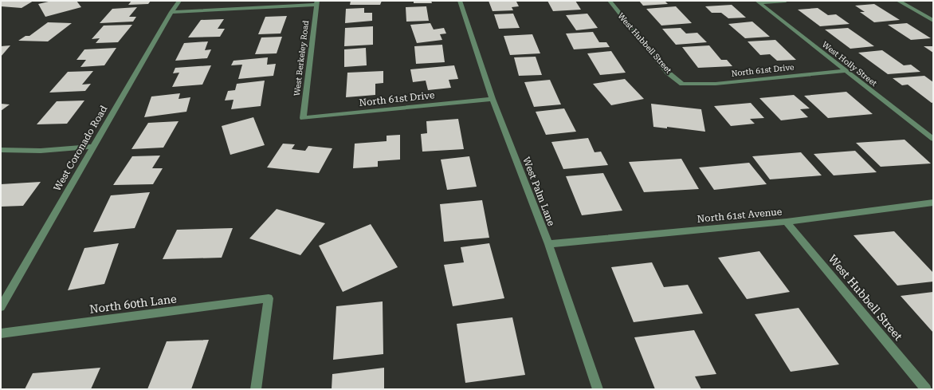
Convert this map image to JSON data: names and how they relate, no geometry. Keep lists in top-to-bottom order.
{
  "streets": {
    "street": [
      "West Hubbell Street",
      "West Berkeley Road",
      "West Holly Street",
      "North 61st Drive",
      "West Coronado Road",
      "West Palm Lane",
      "North 61st Avenue",
      "North 60th Lane"
    ]
  },
  "crossings": [
    ["West Hubbell Street", "North 61st Drive"],
    ["West Hubbell Street", "North 61st Avenue"],
    ["West Berkeley Road", "North 61st Drive"],
    ["West Holly Street", "North 61st Drive"],
    ["North 61st Drive", "West Palm Lane"],
    ["West Palm Lane", "North 61st Avenue"]
  ]
}
